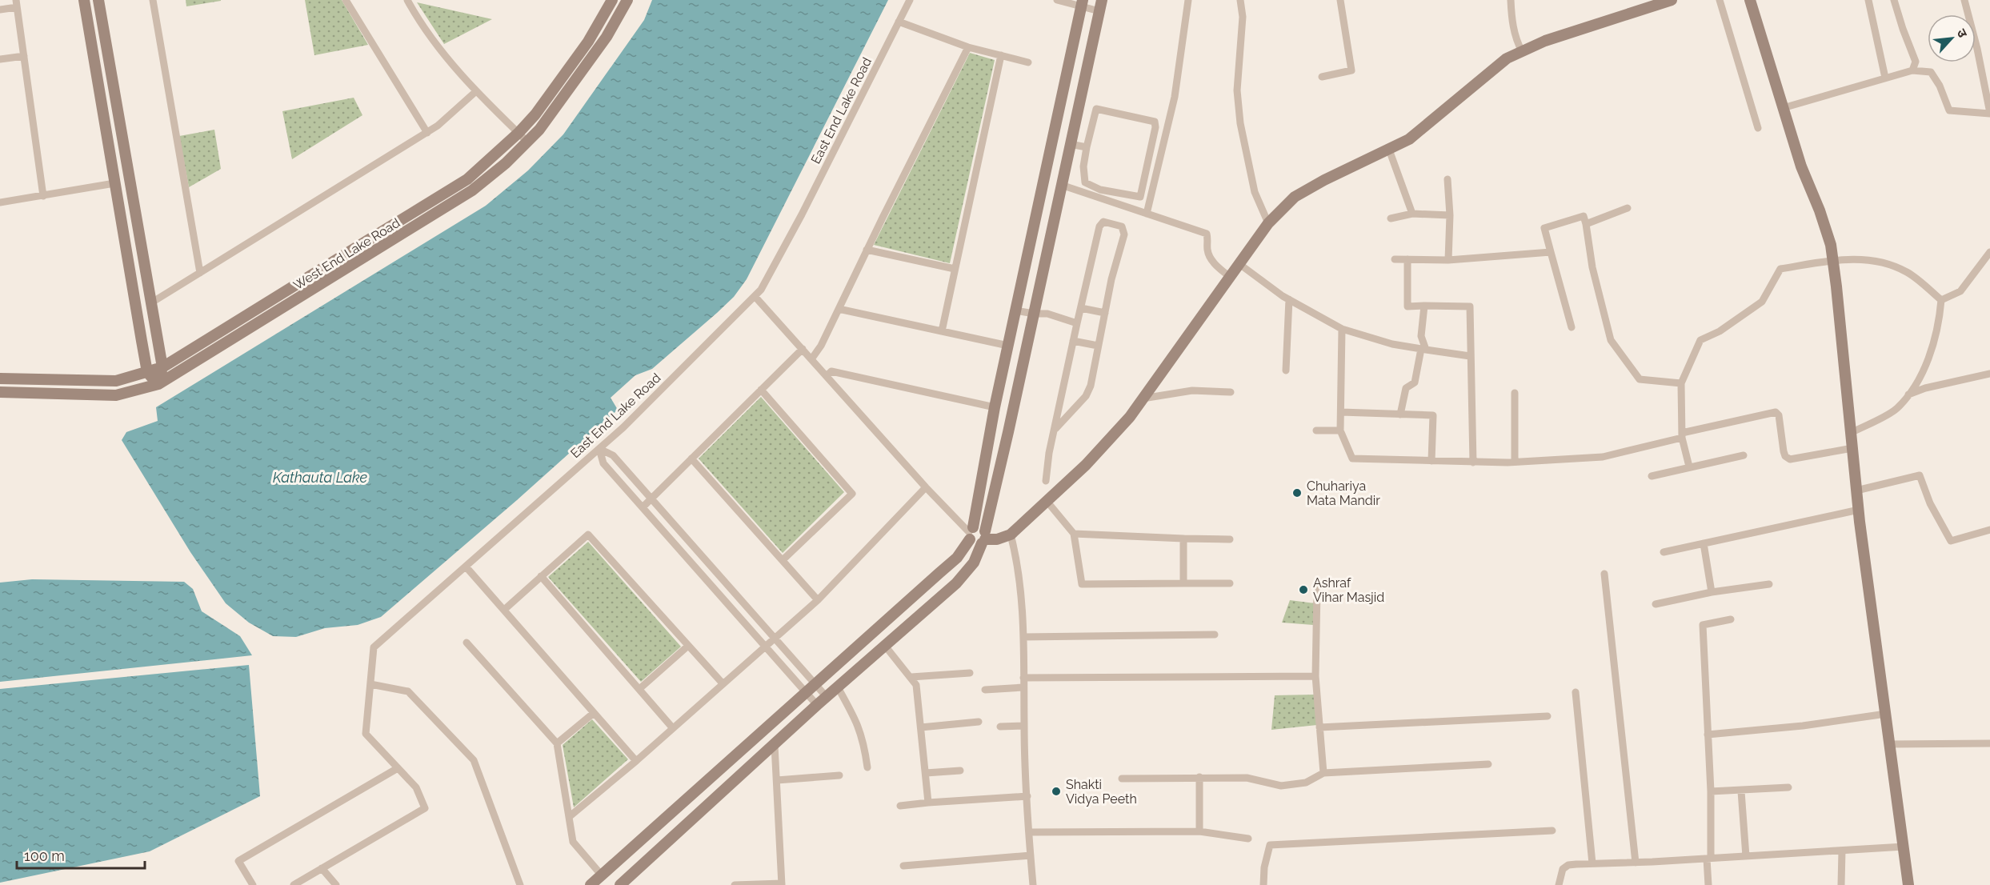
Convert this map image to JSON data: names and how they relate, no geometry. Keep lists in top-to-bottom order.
{
  "streets": {
    "street": ["East End Lake Road", "West End Lake Road"]
  },
  "water": ["Kathauta Lake"],
  "places": ["Chuhariya Mata Mandir", "Ashraf Vihar Masjid", "Shakti Vidya Peeth"],
  "scale_bar": "100 m",
  "north": "top right"
}
